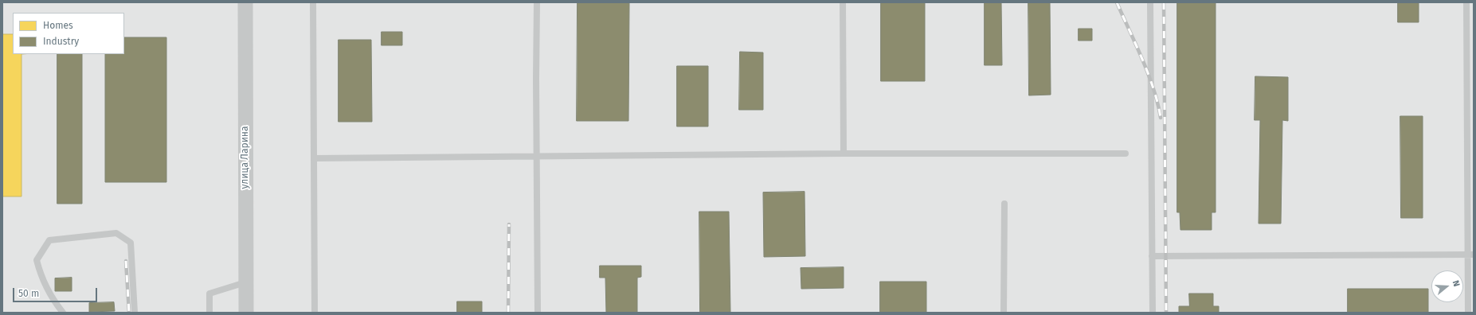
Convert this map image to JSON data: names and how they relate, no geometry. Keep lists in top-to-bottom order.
{
  "streets": {
    "street": ["улица Ларина"]
  },
  "legend": ["Homes", "Industry"],
  "scale_bar": "50 m",
  "north": "right"
}
